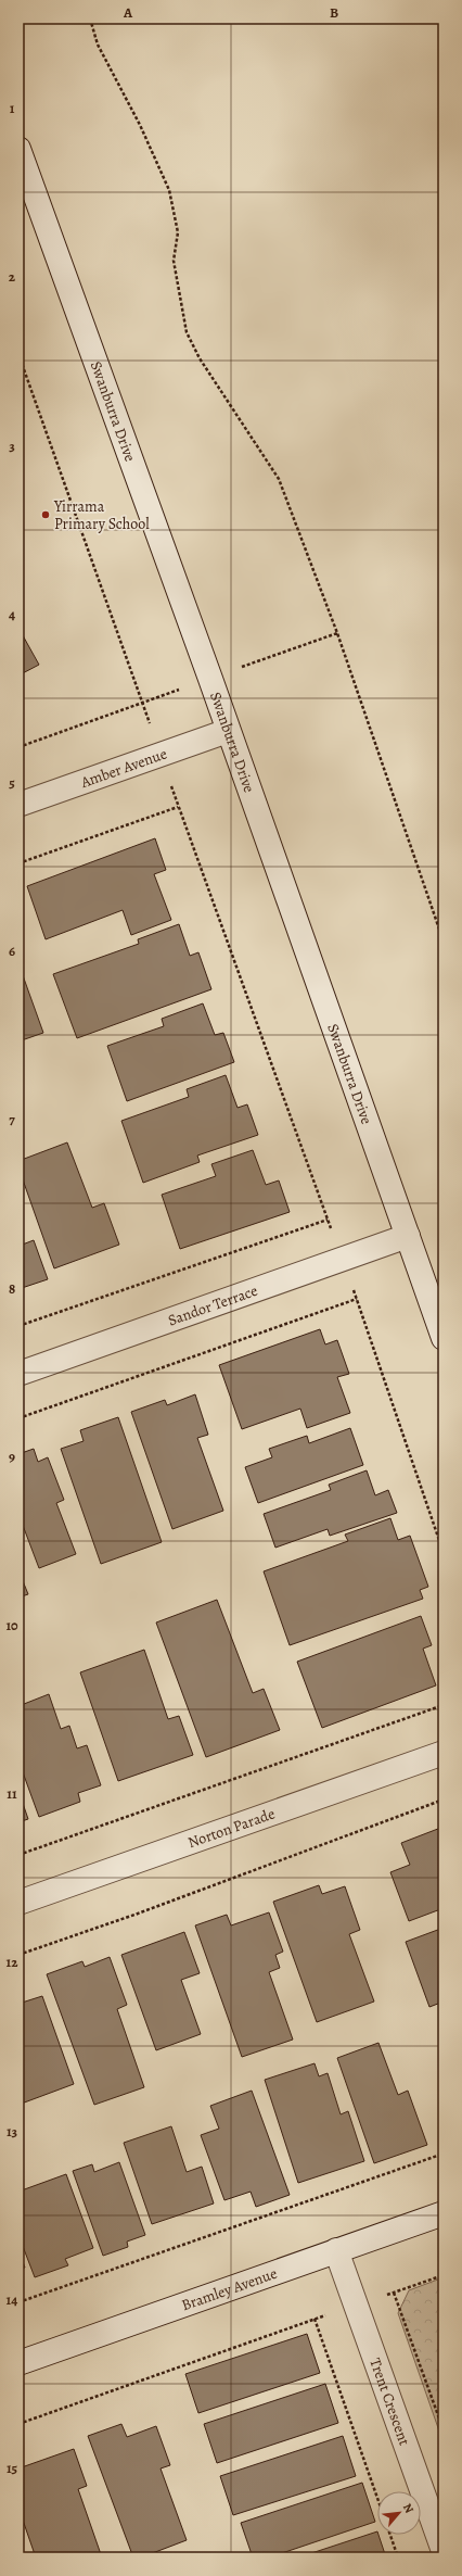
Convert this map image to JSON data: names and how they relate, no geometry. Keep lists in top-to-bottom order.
{
  "streets": {
    "street": [
      "Swanburra Drive",
      "Amber Avenue",
      "Sandor Terrace",
      "Norton Parade",
      "Bramley Avenue",
      "Trent Crescent"
    ]
  },
  "crossings": [
    ["Swanburra Drive", "Amber Avenue"],
    ["Swanburra Drive", "Sandor Terrace"],
    ["Bramley Avenue", "Trent Crescent"]
  ],
  "places": ["Yirrama Primary School"],
  "north": "top right",
  "grid": {
    "columns": ["A", "B"],
    "rows": [
      "1",
      "2",
      "3",
      "4",
      "5",
      "6",
      "7",
      "8",
      "9",
      "10",
      "11",
      "12",
      "13",
      "14",
      "15"
    ]
  }
}
